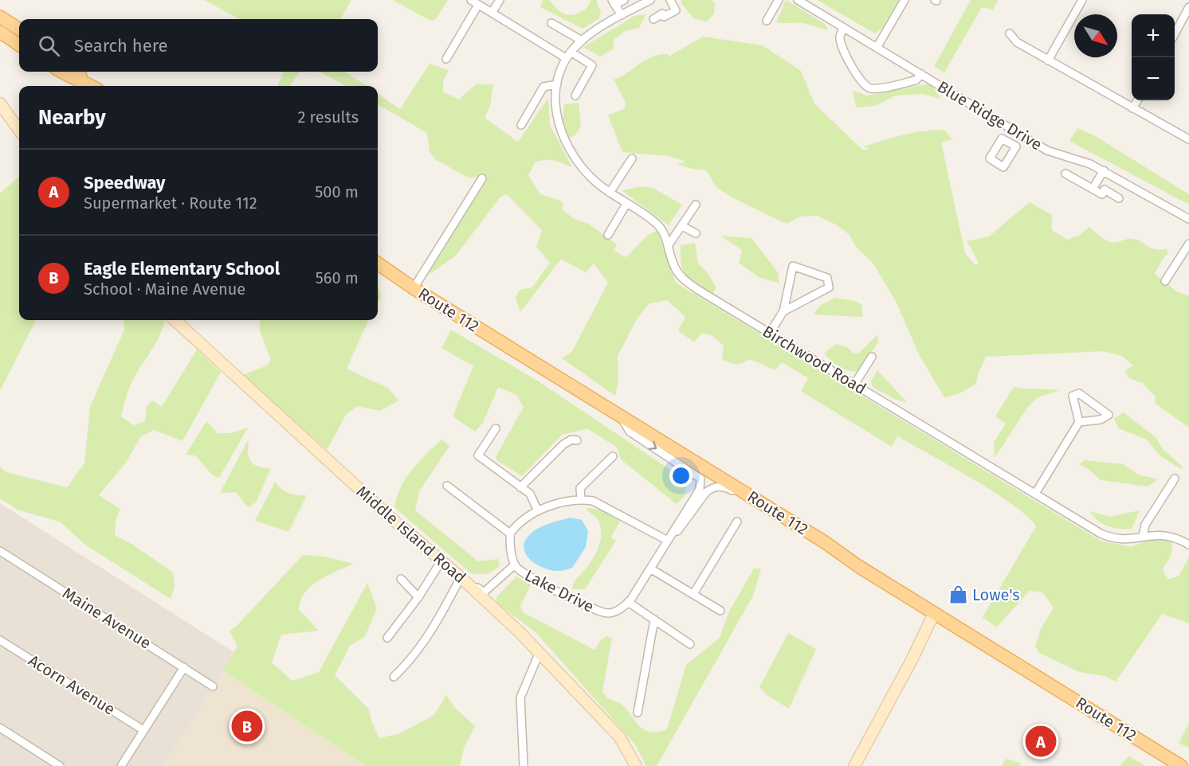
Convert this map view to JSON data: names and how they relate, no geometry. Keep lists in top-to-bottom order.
{
  "streets": {
    "main road": ["Route 112"],
    "street": [
      "Blue Ridge Drive",
      "Birchwood Road",
      "Middle Island Road",
      "Lake Drive",
      "Maine Avenue",
      "Acorn Avenue"
    ]
  },
  "crossings": [
    ["Route 112", "Lake Drive"],
    ["Middle Island Road", "Lake Drive"]
  ],
  "places": {
    "shop": ["Lowe's"]
  },
  "north": "bottom right",
  "page": {
    "map_buttons": ["+", "−"],
    "search": "Search here",
    "heading": ["Nearby", "2 results"],
    "list": [
      {
        "mark": "A",
        "name": "Speedway",
        "note": "Supermarket · Route 112",
        "value": "500 m"
      },
      {
        "mark": "B",
        "name": "Eagle Elementary School",
        "note": "School · Maine Avenue",
        "value": "560 m"
      }
    ],
    "pins": ["B", "A"]
  }
}
